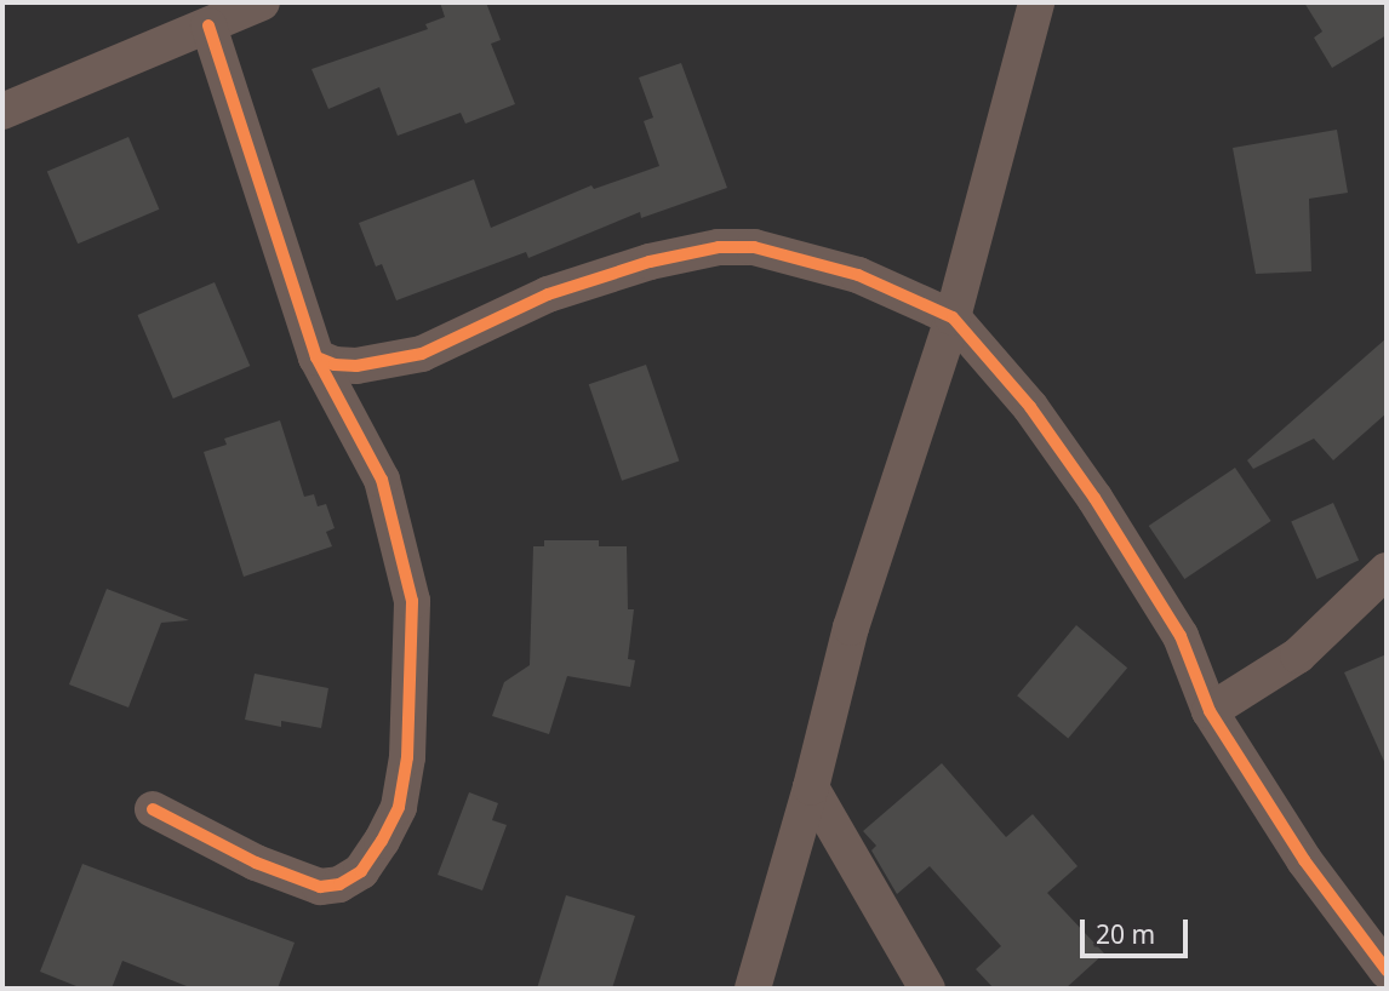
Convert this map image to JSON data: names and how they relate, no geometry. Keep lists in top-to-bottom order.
{
  "scale_bar": "20 m"
}
